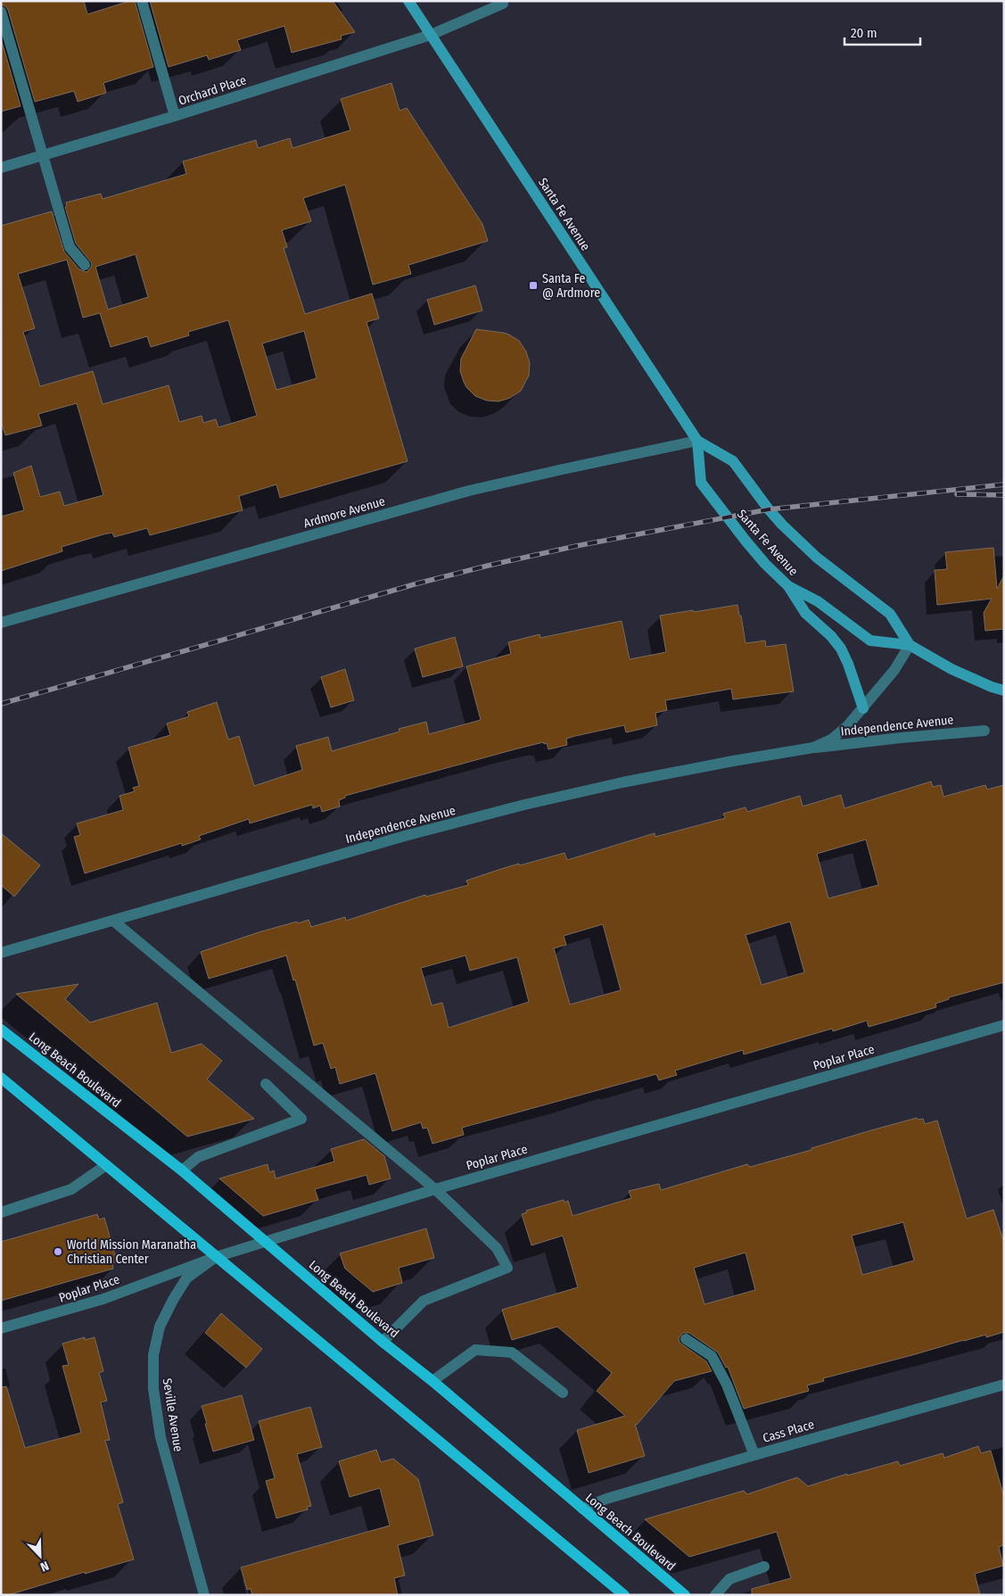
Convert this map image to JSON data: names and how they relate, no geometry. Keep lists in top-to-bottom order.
{
  "streets": {
    "main road": ["Santa Fe Avenue", "Long Beach Boulevard"],
    "street": [
      "Orchard Place",
      "Ardmore Avenue",
      "Independence Avenue",
      "Poplar Place",
      "Seville Avenue",
      "Cass Place"
    ]
  },
  "crossings": [
    ["Orchard Place", "Santa Fe Avenue"],
    ["Santa Fe Avenue", "Ardmore Avenue"],
    ["Santa Fe Avenue", "Independence Avenue"],
    ["Poplar Place", "Long Beach Boulevard"],
    ["Poplar Place", "Seville Avenue"],
    ["Long Beach Boulevard", "Cass Place"]
  ],
  "places": {
    "transit": ["Santa Fe @ Ardmore"],
    "other": ["World Mission Maranatha Christian Center"]
  },
  "scale_bar": "20 m",
  "north": "bottom right"
}
